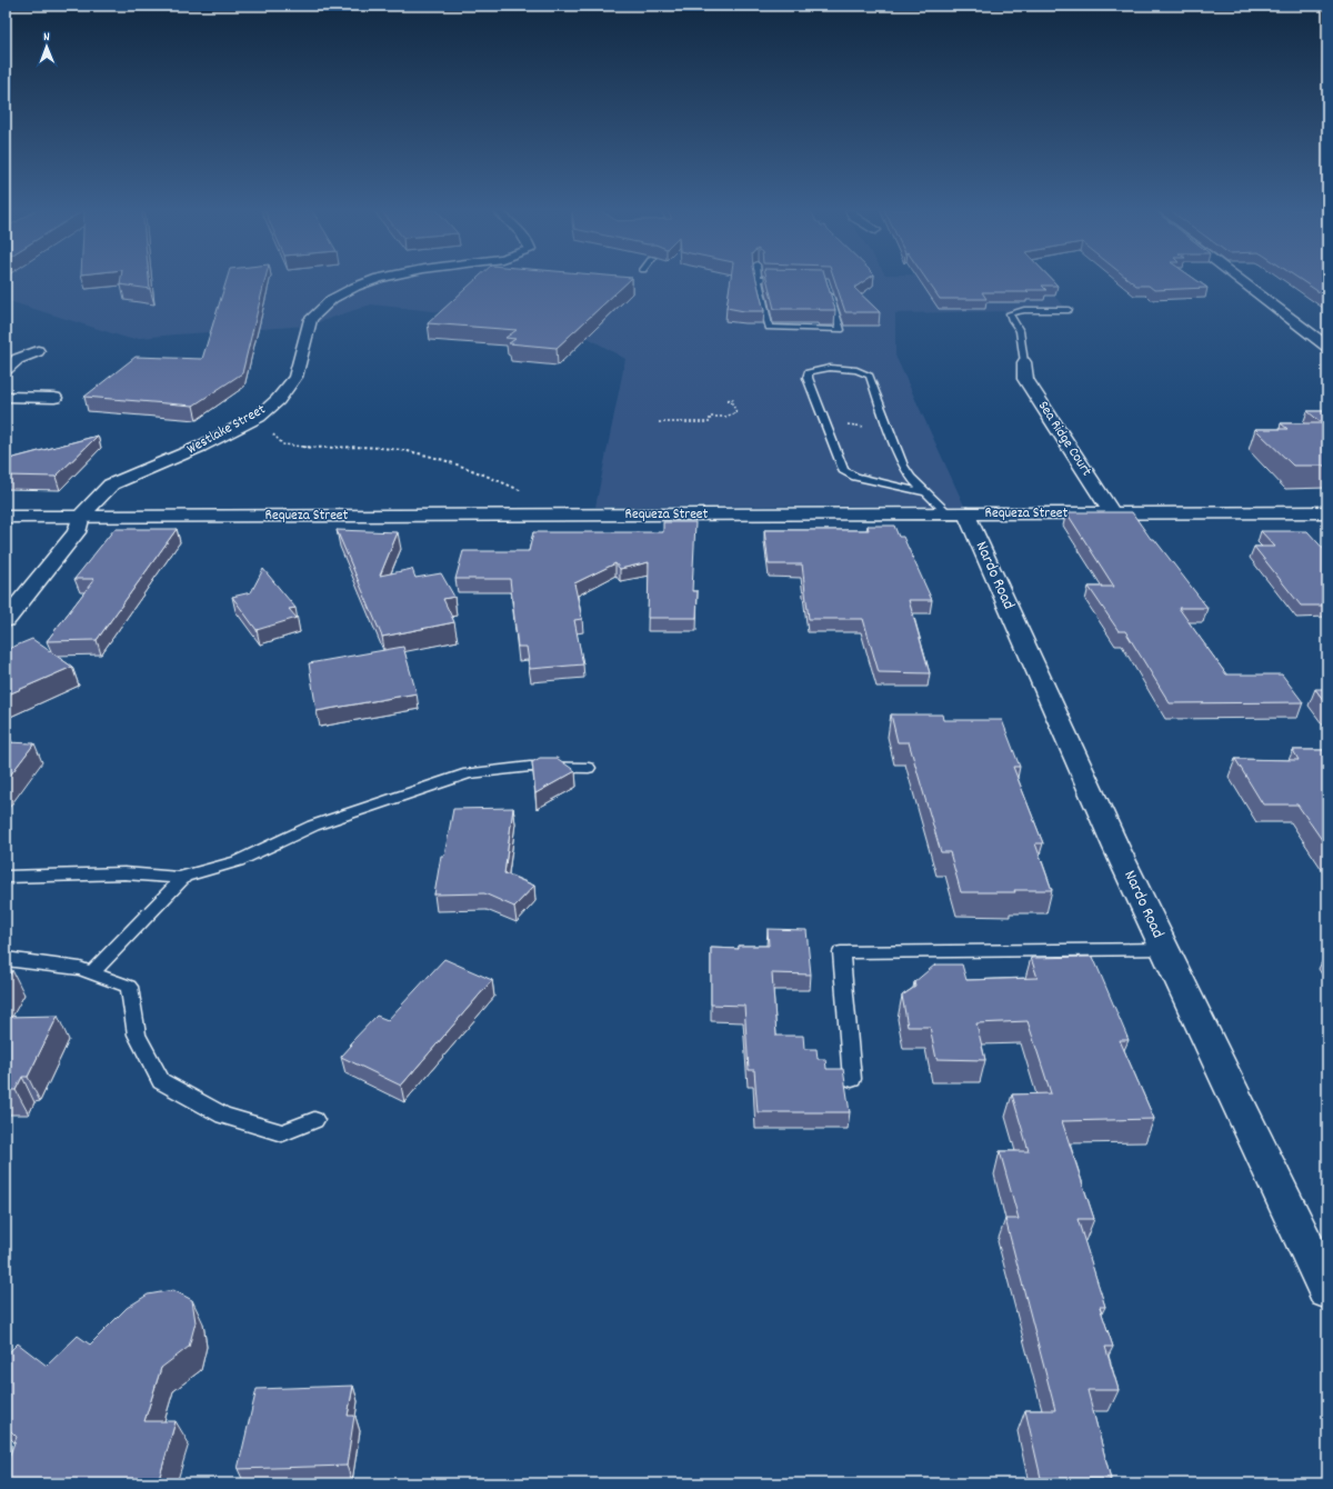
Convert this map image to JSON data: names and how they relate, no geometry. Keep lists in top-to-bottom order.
{
  "streets": {
    "street": [
      "Westlake Street",
      "Sea Ridge Court",
      "Requeza Street",
      "Nardo Road"
    ]
  },
  "crossings": [
    ["Westlake Street", "Requeza Street"],
    ["Sea Ridge Court", "Requeza Street"],
    ["Requeza Street", "Nardo Road"]
  ],
  "north": "top"
}
